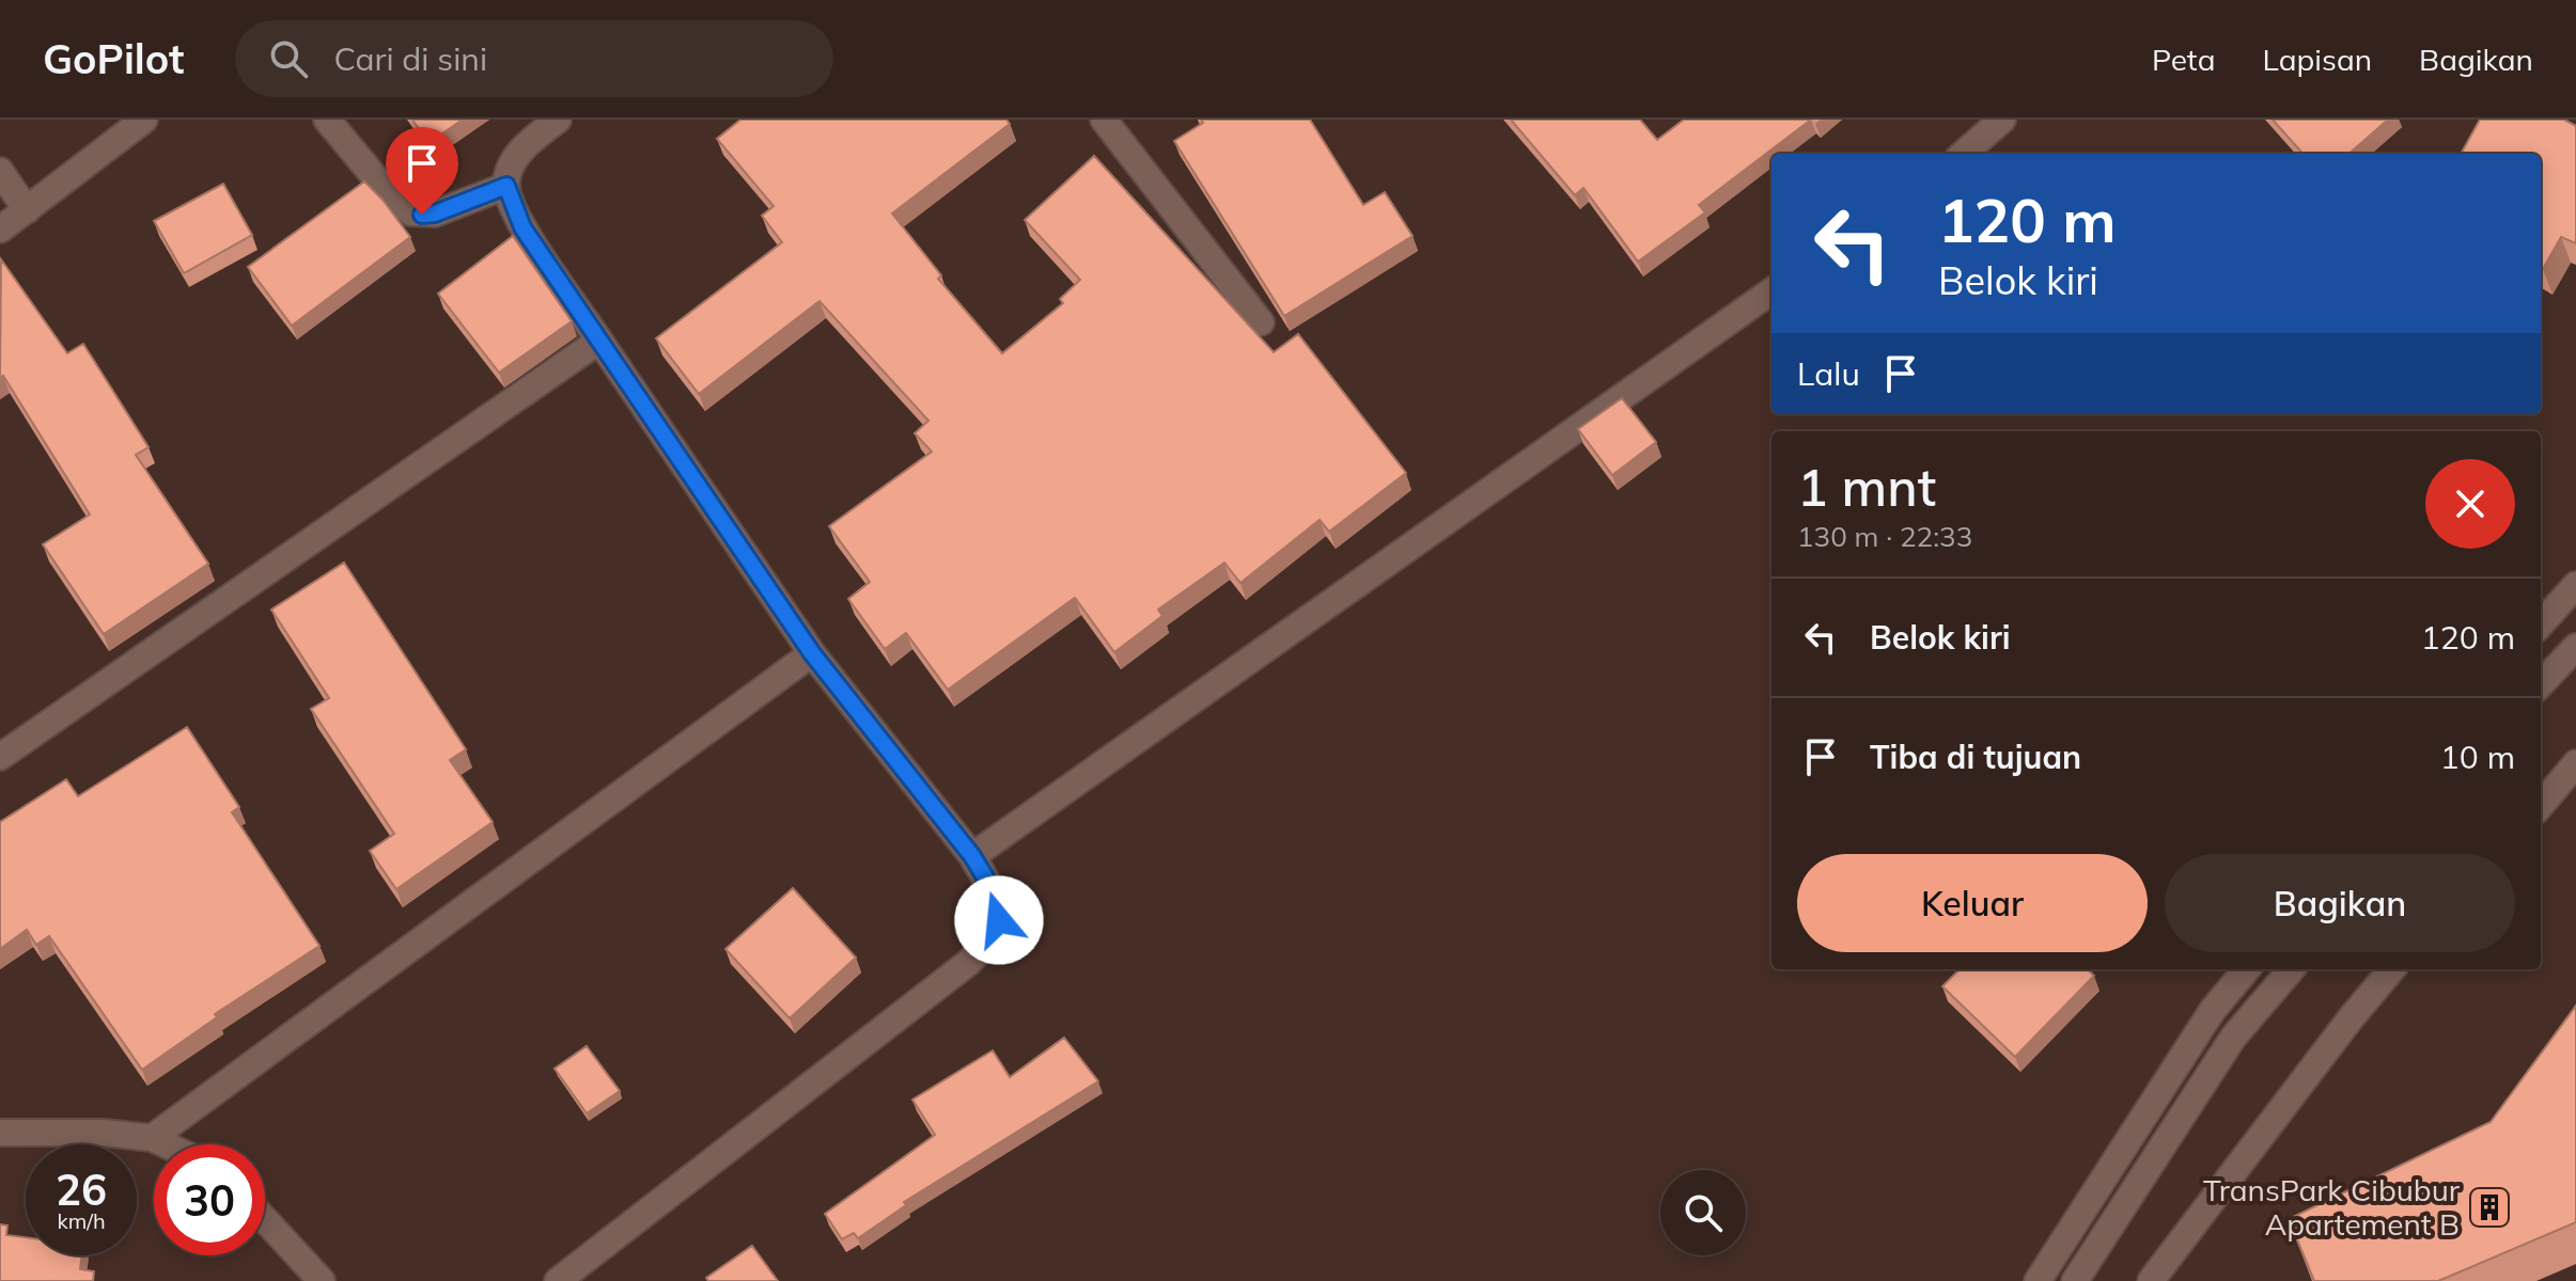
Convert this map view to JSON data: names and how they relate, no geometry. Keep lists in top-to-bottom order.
{
  "places": {
    "building": ["TransPark Cibubur Apartement B"]
  },
  "page": {
    "header": "GoPilot",
    "search": "Cari di sini",
    "nav": ["Peta", "Lapisan", "Bagikan"],
    "turn": ["120 m", "Belok kiri"],
    "then": "Lalu",
    "heading": ["1 mnt", "130 m · 22:33"],
    "list": [
      {
        "name": "Belok kiri",
        "value": "120 m"
      },
      {
        "name": "Tiba di tujuan",
        "value": "10 m"
      }
    ],
    "buttons": ["Keluar", "Bagikan"],
    "speed": "26 km/h",
    "limit": "30"
  }
}
